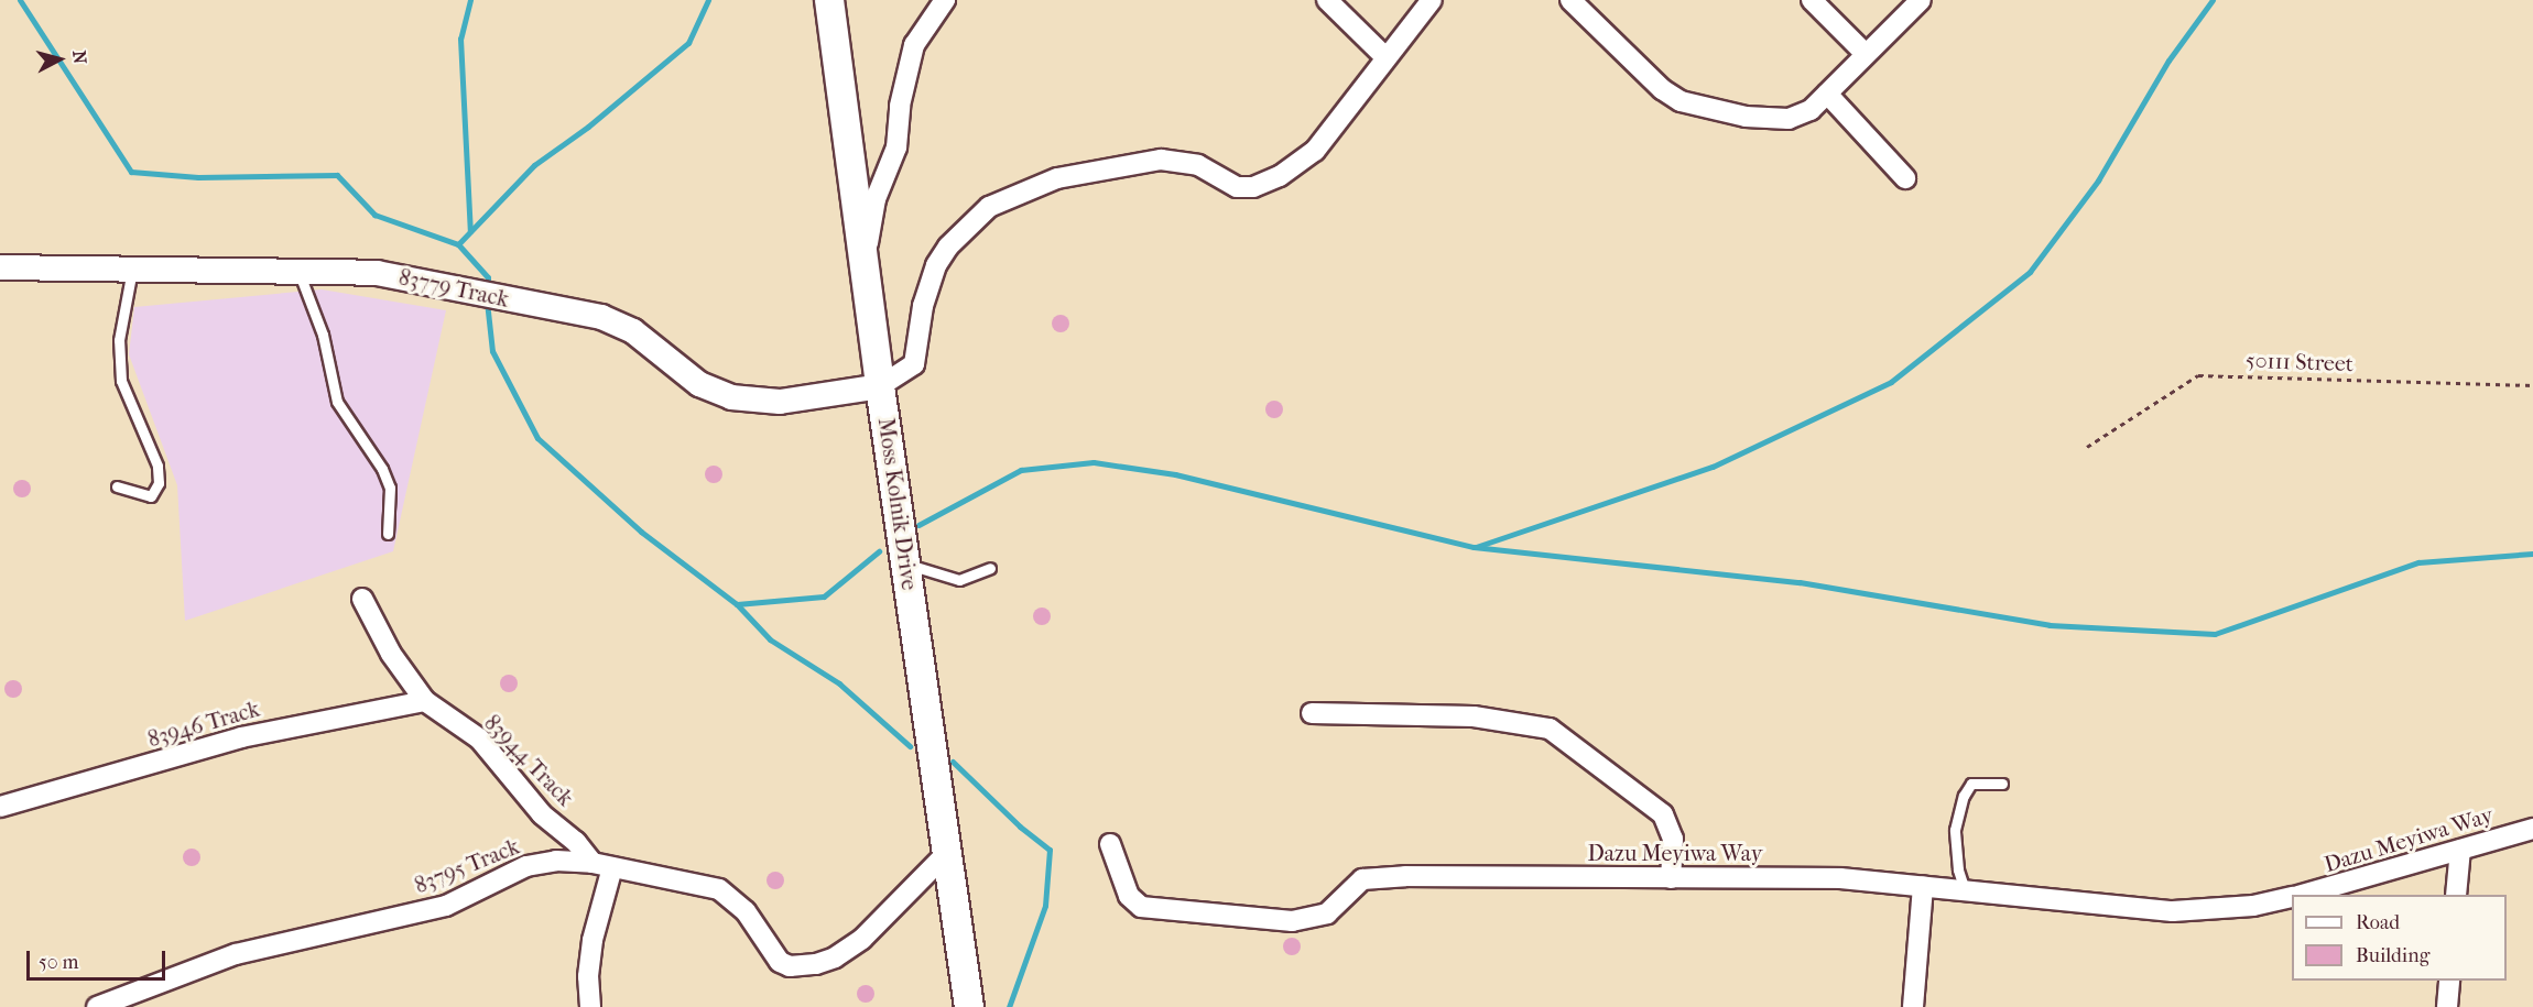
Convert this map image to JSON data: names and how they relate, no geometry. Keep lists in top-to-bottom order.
{
  "streets": {
    "main road": ["Moss Kolnik Drive"],
    "street": [
      "83779 Track",
      "83946 Track",
      "83944 Track",
      "Dazu Meyiwa Way",
      "83795 Track"
    ],
    "path": ["50111 Street"]
  },
  "crossings": [
    ["83779 Track", "Moss Kolnik Drive"],
    ["Moss Kolnik Drive", "83795 Track"],
    ["83946 Track", "83944 Track"],
    ["83944 Track", "83795 Track"]
  ],
  "legend": ["Road", "Building"],
  "scale_bar": "50 m",
  "north": "right"
}
